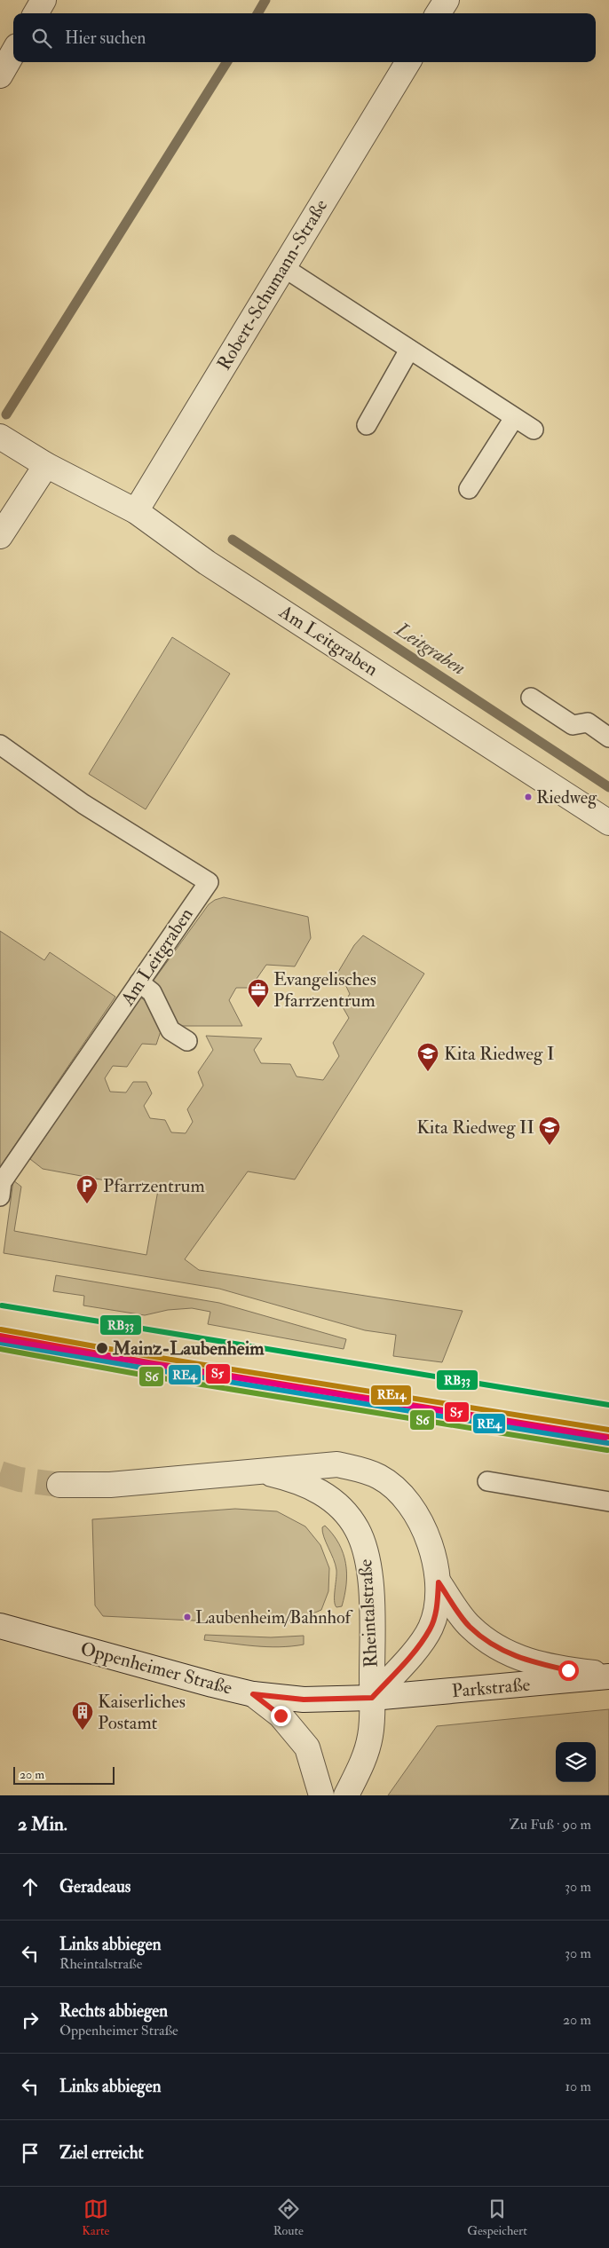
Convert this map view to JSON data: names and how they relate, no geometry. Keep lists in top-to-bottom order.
{
  "streets": {
    "street": [
      "Robert-Schumann-Straße",
      "Am Leitgraben",
      "Rheintalstraße",
      "Oppenheimer Straße",
      "Parkstraße"
    ]
  },
  "crossings": [
    ["Robert-Schumann-Straße", "Am Leitgraben"],
    ["Rheintalstraße", "Oppenheimer Straße"],
    ["Rheintalstraße", "Parkstraße"],
    ["Oppenheimer Straße", "Parkstraße"]
  ],
  "water": ["Leitgraben"],
  "places": {
    "other": ["Riedweg", "Mainz-Laubenheim", "Laubenheim/Bahnhof"],
    "office": ["Evangelisches Pfarrzentrum"],
    "school or university": ["Kita Riedweg I", "Kita Riedweg II"],
    "parking": ["Pfarrzentrum"],
    "building": ["Kaiserliches Postamt"]
  },
  "lines": [
    "transit line RB33",
    "transit line RE14",
    "transit line S5",
    "transit line RE4",
    "transit line S6"
  ],
  "scale_bar": "20 m",
  "page": {
    "search": "Hier suchen",
    "scale": "20 m",
    "heading": ["2 Min.", "Zu Fuß · 90 m"],
    "list": [
      ["Geradeaus", "30 m"],
      ["Links abbiegen", "Rheintalstraße", "30 m"],
      ["Rechts abbiegen", "Oppenheimer Straße", "20 m"],
      ["Links abbiegen", "10 m"],
      "Ziel erreicht"
    ],
    "nav": ["Karte", "Route", "Gespeichert"]
  }
}
